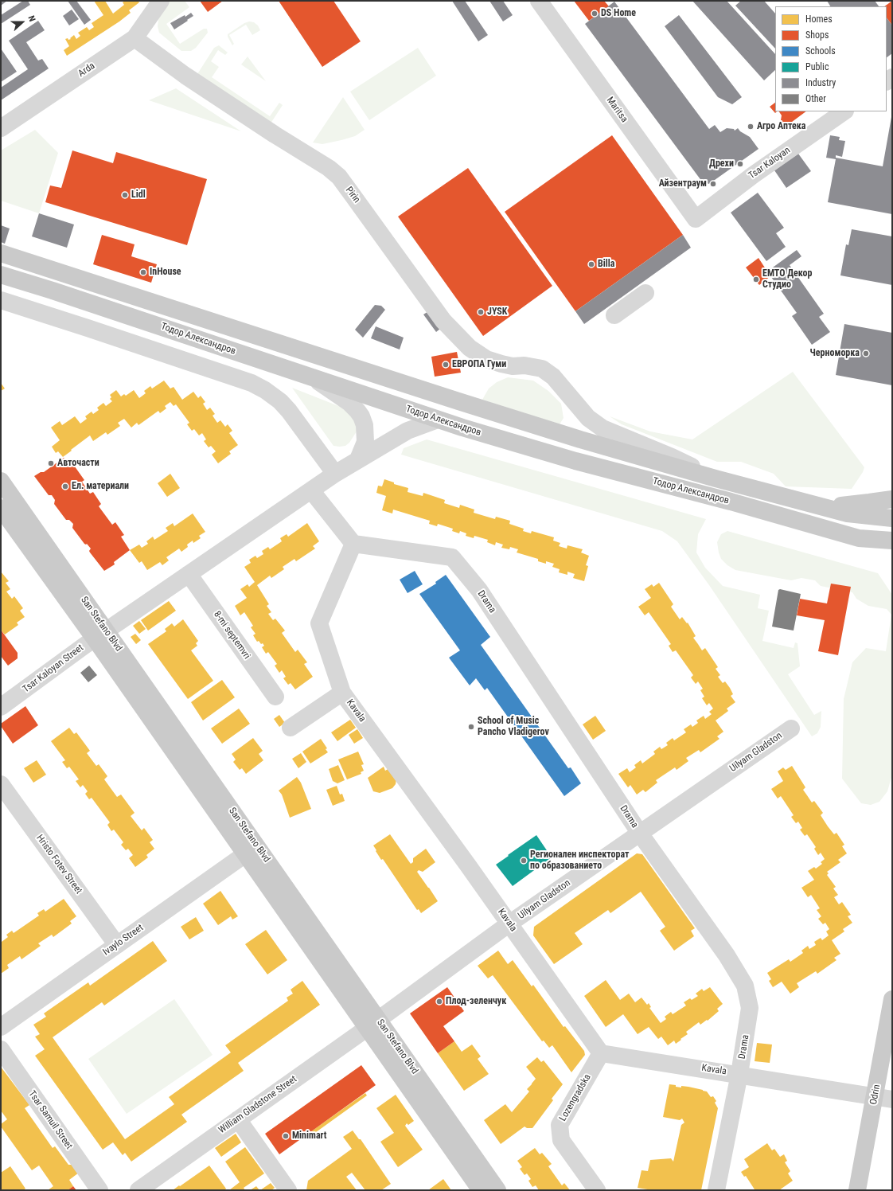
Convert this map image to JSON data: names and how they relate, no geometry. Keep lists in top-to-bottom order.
{
  "streets": {
    "main road": ["Тодор Александров", "San Stefano Blvd", "Odrin"],
    "street": [
      "Arda",
      "Maritsa",
      "Tsar Kaloyan",
      "Pirin",
      "Drama",
      "8-mi septemvri",
      "Tsar Kaloyan Street",
      "Kavala",
      "Uilyam Gladston",
      "Hristo Fotev Street",
      "Ivaylo Street",
      "Lozengradska",
      "William Gladstone Street",
      "Tsar Samuil Street"
    ]
  },
  "crossings": [
    ["Arda", "Pirin"],
    ["Maritsa", "Tsar Kaloyan"],
    ["Pirin", "Тодор Александров"],
    ["Тодор Александров", "Tsar Kaloyan Street"],
    ["Drama", "Kavala"],
    ["Drama", "Uilyam Gladston"],
    ["San Stefano Blvd", "Tsar Kaloyan Street"],
    ["San Stefano Blvd", "Uilyam Gladston"],
    ["San Stefano Blvd", "Ivaylo Street"],
    ["San Stefano Blvd", "William Gladstone Street"],
    ["8-mi septemvri", "Tsar Kaloyan Street"],
    ["Kavala", "Uilyam Gladston"],
    ["Kavala", "Odrin"],
    ["Kavala", "Lozengradska"],
    ["Uilyam Gladston", "William Gladstone Street"],
    ["Hristo Fotev Street", "Ivaylo Street"]
  ],
  "places": [
    "DS Home",
    "Агро Аптека",
    "Дрехи",
    "Айзентраум",
    "Lidl",
    "Billa",
    "InHouse",
    "ЕМТО Декор Студио",
    "JYSK",
    "Черноморка",
    "ЕВРОПА Гуми",
    "Авточасти",
    "Ел. материали",
    "School of Music Pancho Vladigerov",
    "Регионален инспекторат по образованието",
    "Плод-зеленчук",
    "Minimart"
  ],
  "legend": [
    "Homes",
    "Shops",
    "Schools",
    "Public",
    "Industry",
    "Other"
  ],
  "north": "right"
}
